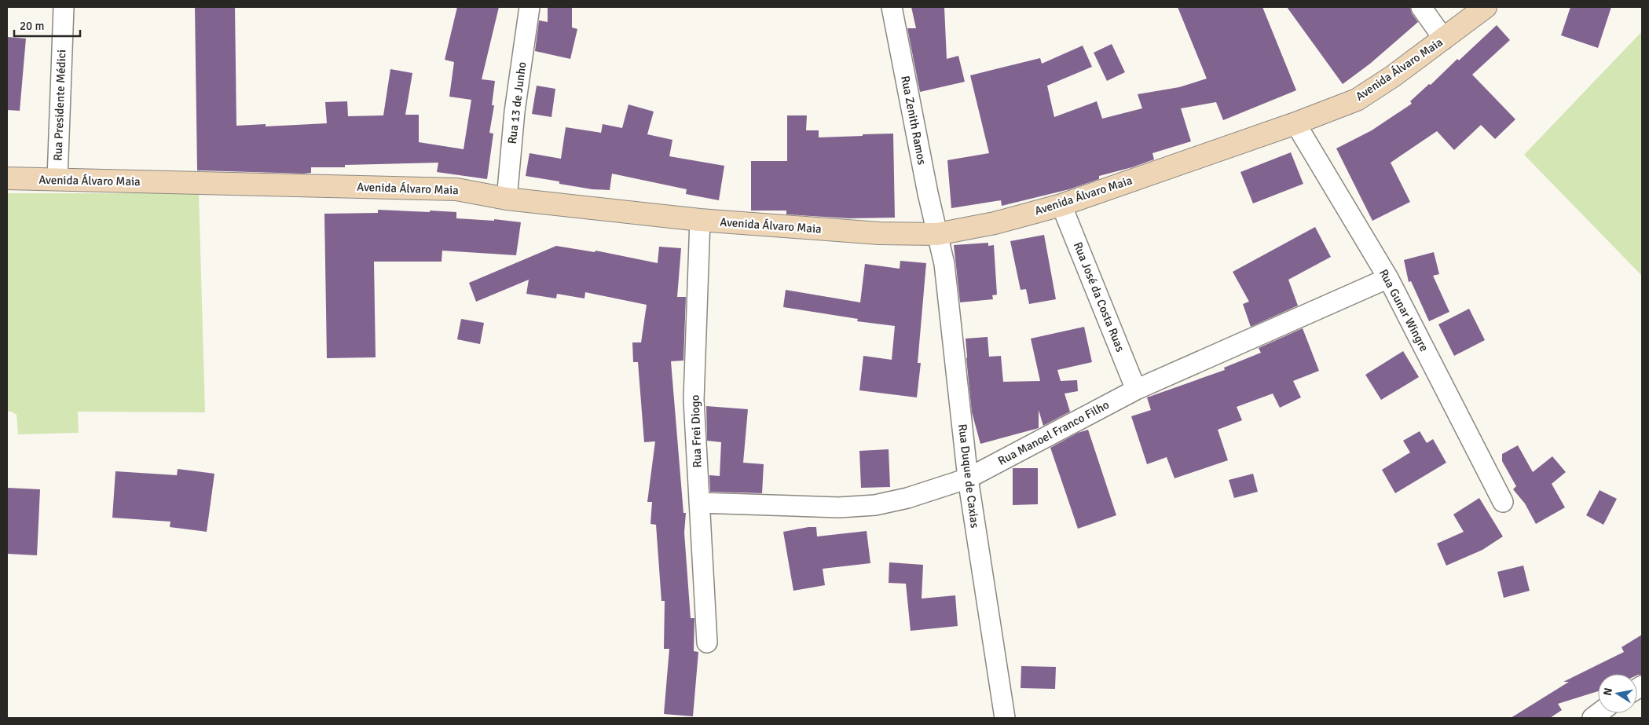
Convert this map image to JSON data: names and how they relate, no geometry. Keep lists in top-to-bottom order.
{
  "streets": {
    "street": [
      "Avenida Álvaro Maia",
      "Rua 13 de Junho",
      "Rua Presidente Médici",
      "Rua Zenith Ramos",
      "Rua José da Costa Ruas",
      "Rua Gunar Wingre",
      "Rua Frei Diogo",
      "Rua Manoel Franco Filho",
      "Rua Duque de Caxias"
    ]
  },
  "crossings": [
    ["Avenida Álvaro Maia", "Rua 13 de Junho"],
    ["Avenida Álvaro Maia", "Rua Presidente Médici"],
    ["Avenida Álvaro Maia", "Rua Zenith Ramos"],
    ["Avenida Álvaro Maia", "Rua José da Costa Ruas"],
    ["Avenida Álvaro Maia", "Rua Gunar Wingre"],
    ["Avenida Álvaro Maia", "Rua Frei Diogo"],
    ["Avenida Álvaro Maia", "Rua Duque de Caxias"],
    ["Rua Zenith Ramos", "Rua Duque de Caxias"],
    ["Rua José da Costa Ruas", "Rua Manoel Franco Filho"],
    ["Rua Gunar Wingre", "Rua Manoel Franco Filho"],
    ["Rua Frei Diogo", "Rua Manoel Franco Filho"],
    ["Rua Manoel Franco Filho", "Rua Duque de Caxias"]
  ],
  "scale_bar": "20 m",
  "north": "left"
}
